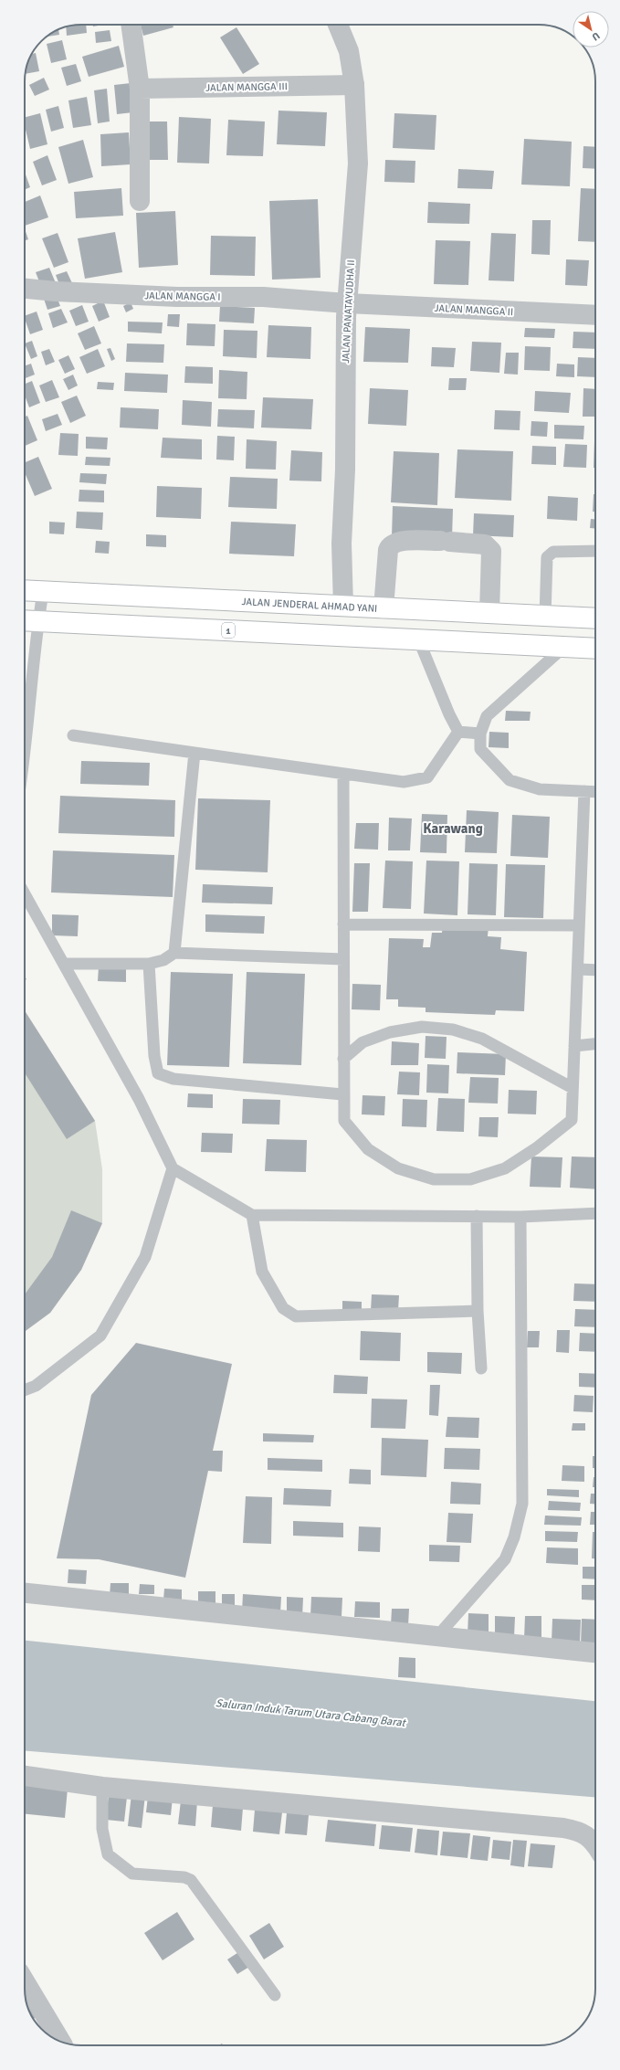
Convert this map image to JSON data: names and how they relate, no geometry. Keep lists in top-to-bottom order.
{
  "streets": {
    "main road": ["JALAN JENDERAL AHMAD YANI", "1"],
    "street": [
      "JALAN MANGGA III",
      "JALAN MANGGA I",
      "JALAN MANGGA II",
      "JALAN PANATAYUDHA II"
    ]
  },
  "crossings": [
    ["JALAN MANGGA III", "JALAN PANATAYUDHA II"],
    ["JALAN MANGGA I", "JALAN MANGGA II"],
    ["JALAN MANGGA I", "JALAN PANATAYUDHA II"],
    ["JALAN MANGGA II", "JALAN PANATAYUDHA II"],
    ["JALAN PANATAYUDHA II", "JALAN JENDERAL AHMAD YANI"]
  ],
  "districts": ["Karawang"],
  "water": ["Saluran Induk Tarum Utara Cabang Barat"],
  "north": "bottom right"
}
